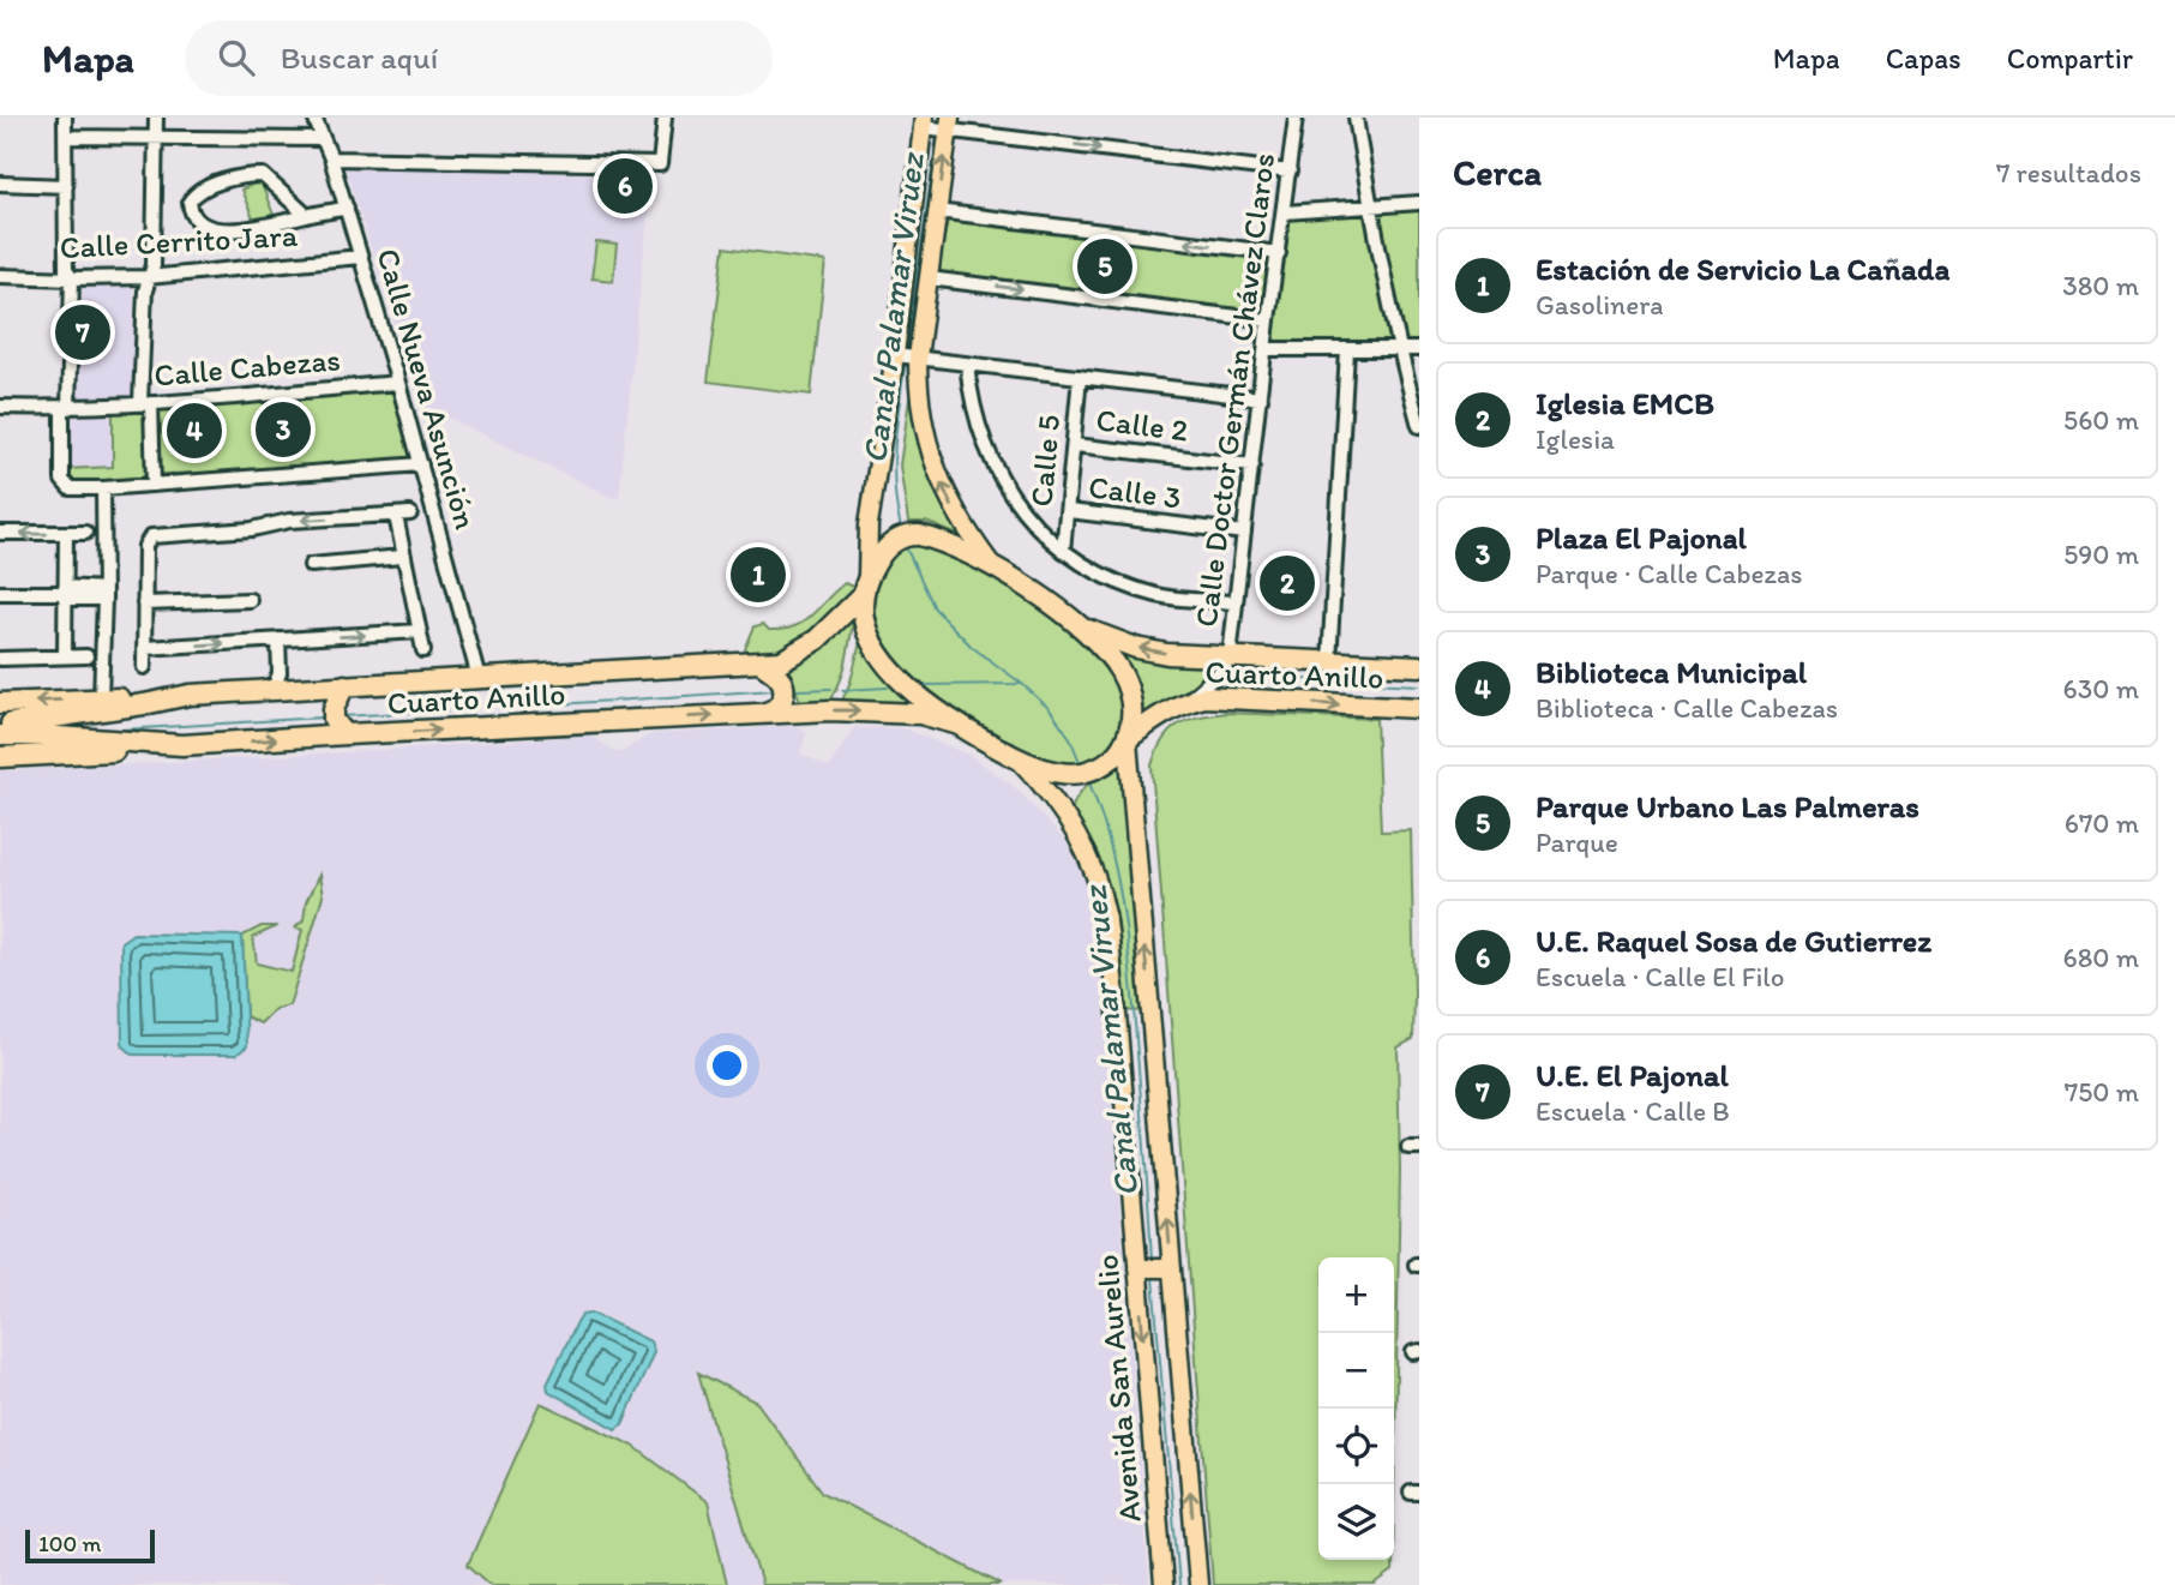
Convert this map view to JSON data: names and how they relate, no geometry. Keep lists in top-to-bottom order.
{
  "streets": {
    "highway": ["Cuarto Anillo"],
    "main road": ["Avenida San Aurelio"],
    "street": [
      "Calle Cerrito Jara",
      "Calle Cabezas",
      "Calle Nueva Asunción",
      "Calle Doctor Germán Chávez Claros",
      "Calle 2",
      "Calle 5",
      "Calle 3"
    ]
  },
  "crossings": [
    ["Calle Cerrito Jara", "Calle Nueva Asunción"],
    ["Calle Cabezas", "Calle Nueva Asunción"],
    ["Calle Nueva Asunción", "Cuarto Anillo"],
    ["Calle Doctor Germán Chávez Claros", "Calle 2"],
    ["Calle Doctor Germán Chávez Claros", "Calle 3"],
    ["Calle Doctor Germán Chávez Claros", "Cuarto Anillo"],
    ["Calle 2", "Calle 5"],
    ["Calle 5", "Calle 3"],
    ["Cuarto Anillo", "Avenida San Aurelio"]
  ],
  "water": ["Canal Palamar Viruez"],
  "scale_bar": "100 m",
  "page": {
    "header": "Mapa",
    "search": "Buscar aquí",
    "nav": ["Mapa", "Capas", "Compartir"],
    "heading": ["Cerca", "7 resultados"],
    "pins": [
      "6",
      "5",
      "7",
      "3",
      "4",
      "1",
      "2"
    ],
    "list": [
      {
        "mark": "1",
        "name": "Estación de Servicio La Cañada",
        "note": "Gasolinera",
        "value": "380 m"
      },
      {
        "mark": "2",
        "name": "Iglesia EMCB",
        "note": "Iglesia",
        "value": "560 m"
      },
      {
        "mark": "3",
        "name": "Plaza El Pajonal",
        "note": "Parque · Calle Cabezas",
        "value": "590 m"
      },
      {
        "mark": "4",
        "name": "Biblioteca Municipal",
        "note": "Biblioteca · Calle Cabezas",
        "value": "630 m"
      },
      {
        "mark": "5",
        "name": "Parque Urbano Las Palmeras",
        "note": "Parque",
        "value": "670 m"
      },
      {
        "mark": "6",
        "name": "U.E. Raquel Sosa de Gutierrez",
        "note": "Escuela · Calle El Filo",
        "value": "680 m"
      },
      {
        "mark": "7",
        "name": "U.E. El Pajonal",
        "note": "Escuela · Calle B",
        "value": "750 m"
      }
    ],
    "map_buttons": ["+", "−"],
    "scale": "100 m"
  }
}
